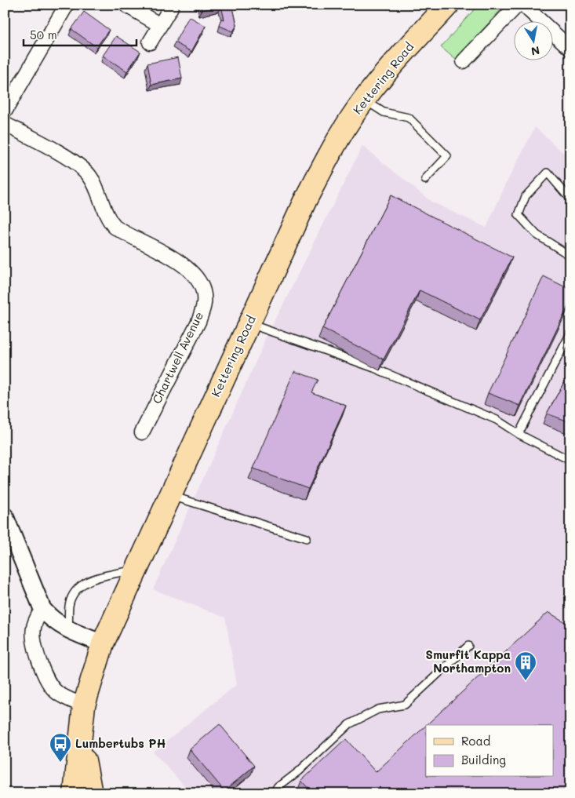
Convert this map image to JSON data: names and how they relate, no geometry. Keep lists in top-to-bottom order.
{
  "streets": {
    "main road": ["Kettering Road"],
    "street": ["Chartwell Avenue"]
  },
  "places": {
    "building": ["Smurfit Kappa Northampton"],
    "bus stop": ["Lumbertubs PH"]
  },
  "legend": ["Road", "Building"],
  "scale_bar": "50 m",
  "north": "bottom"
}
